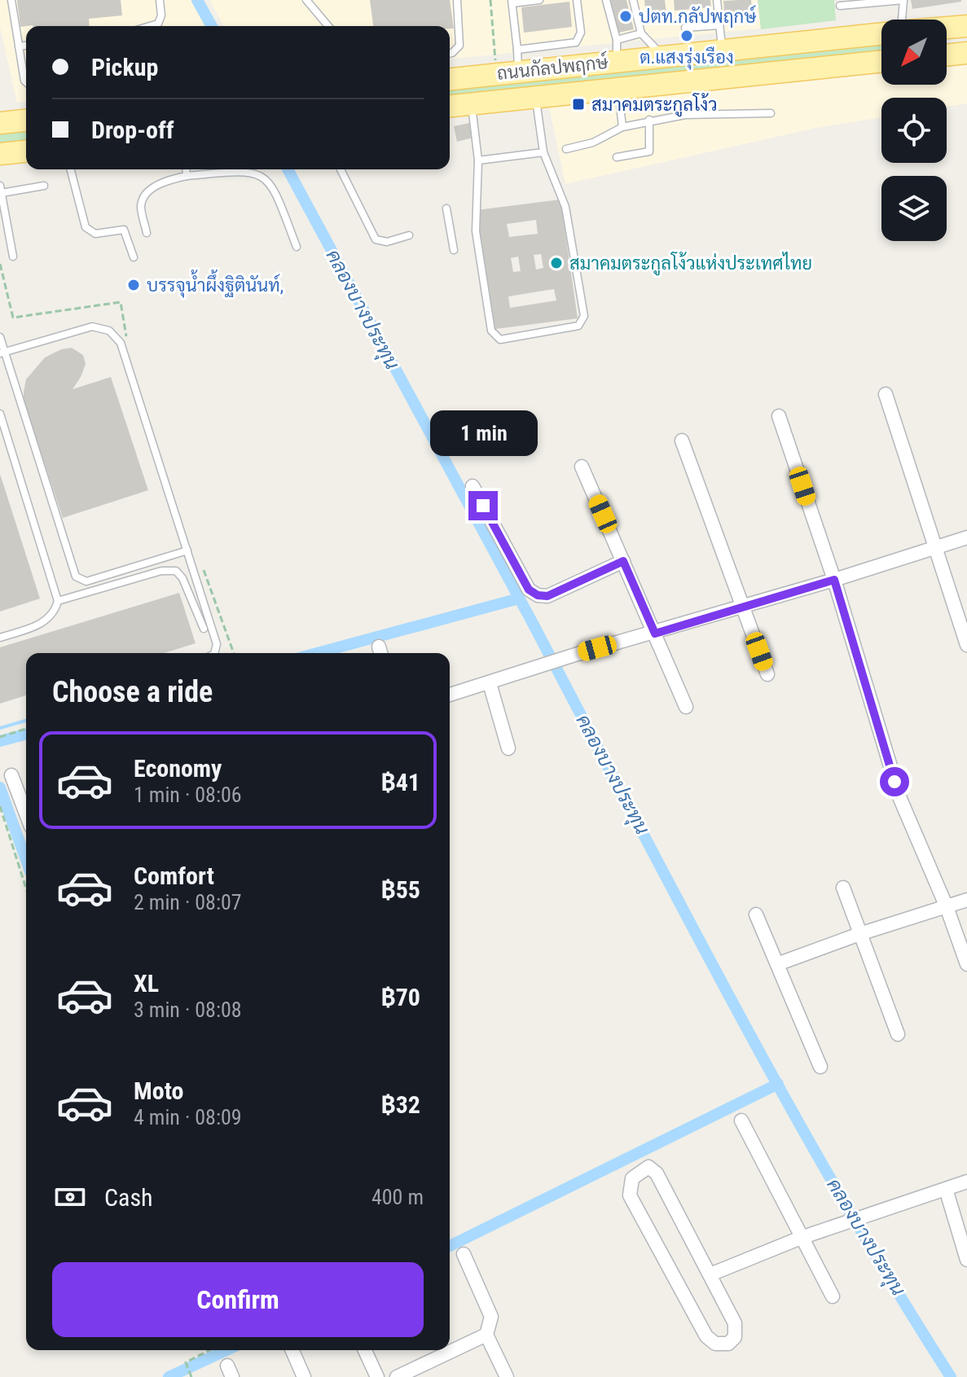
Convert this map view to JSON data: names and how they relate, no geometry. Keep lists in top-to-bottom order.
{
  "streets": {
    "main road": ["ถนนกัลปพฤกษ์"]
  },
  "water": ["คลองบางประทุน"],
  "places": {
    "other": [
      "ปตท.กลัปพฤกษ์",
      "ต.แสงรุ่งเรือง",
      "สมาคมตระกูลโง้วแห่งประเทศไทย",
      "บรรจุน้ำผึ้งฐิตินันท์,"
    ],
    "transit": ["สมาคมตระกูลโง้ว"]
  },
  "north": "bottom left",
  "page": {
    "banner": ["Pickup", "Drop-off"],
    "bubble": "1 min",
    "heading": "Choose a ride",
    "list": [
      {
        "name": "Economy",
        "note": "1 min · 08:06",
        "value": "฿41"
      },
      {
        "name": "Comfort",
        "note": "2 min · 08:07",
        "value": "฿55"
      },
      {
        "name": "XL",
        "note": "3 min · 08:08",
        "value": "฿70"
      },
      {
        "name": "Moto",
        "note": "4 min · 08:09",
        "value": "฿32"
      }
    ],
    "pay": ["Cash", "400 m"],
    "buttons": "Confirm"
  }
}
